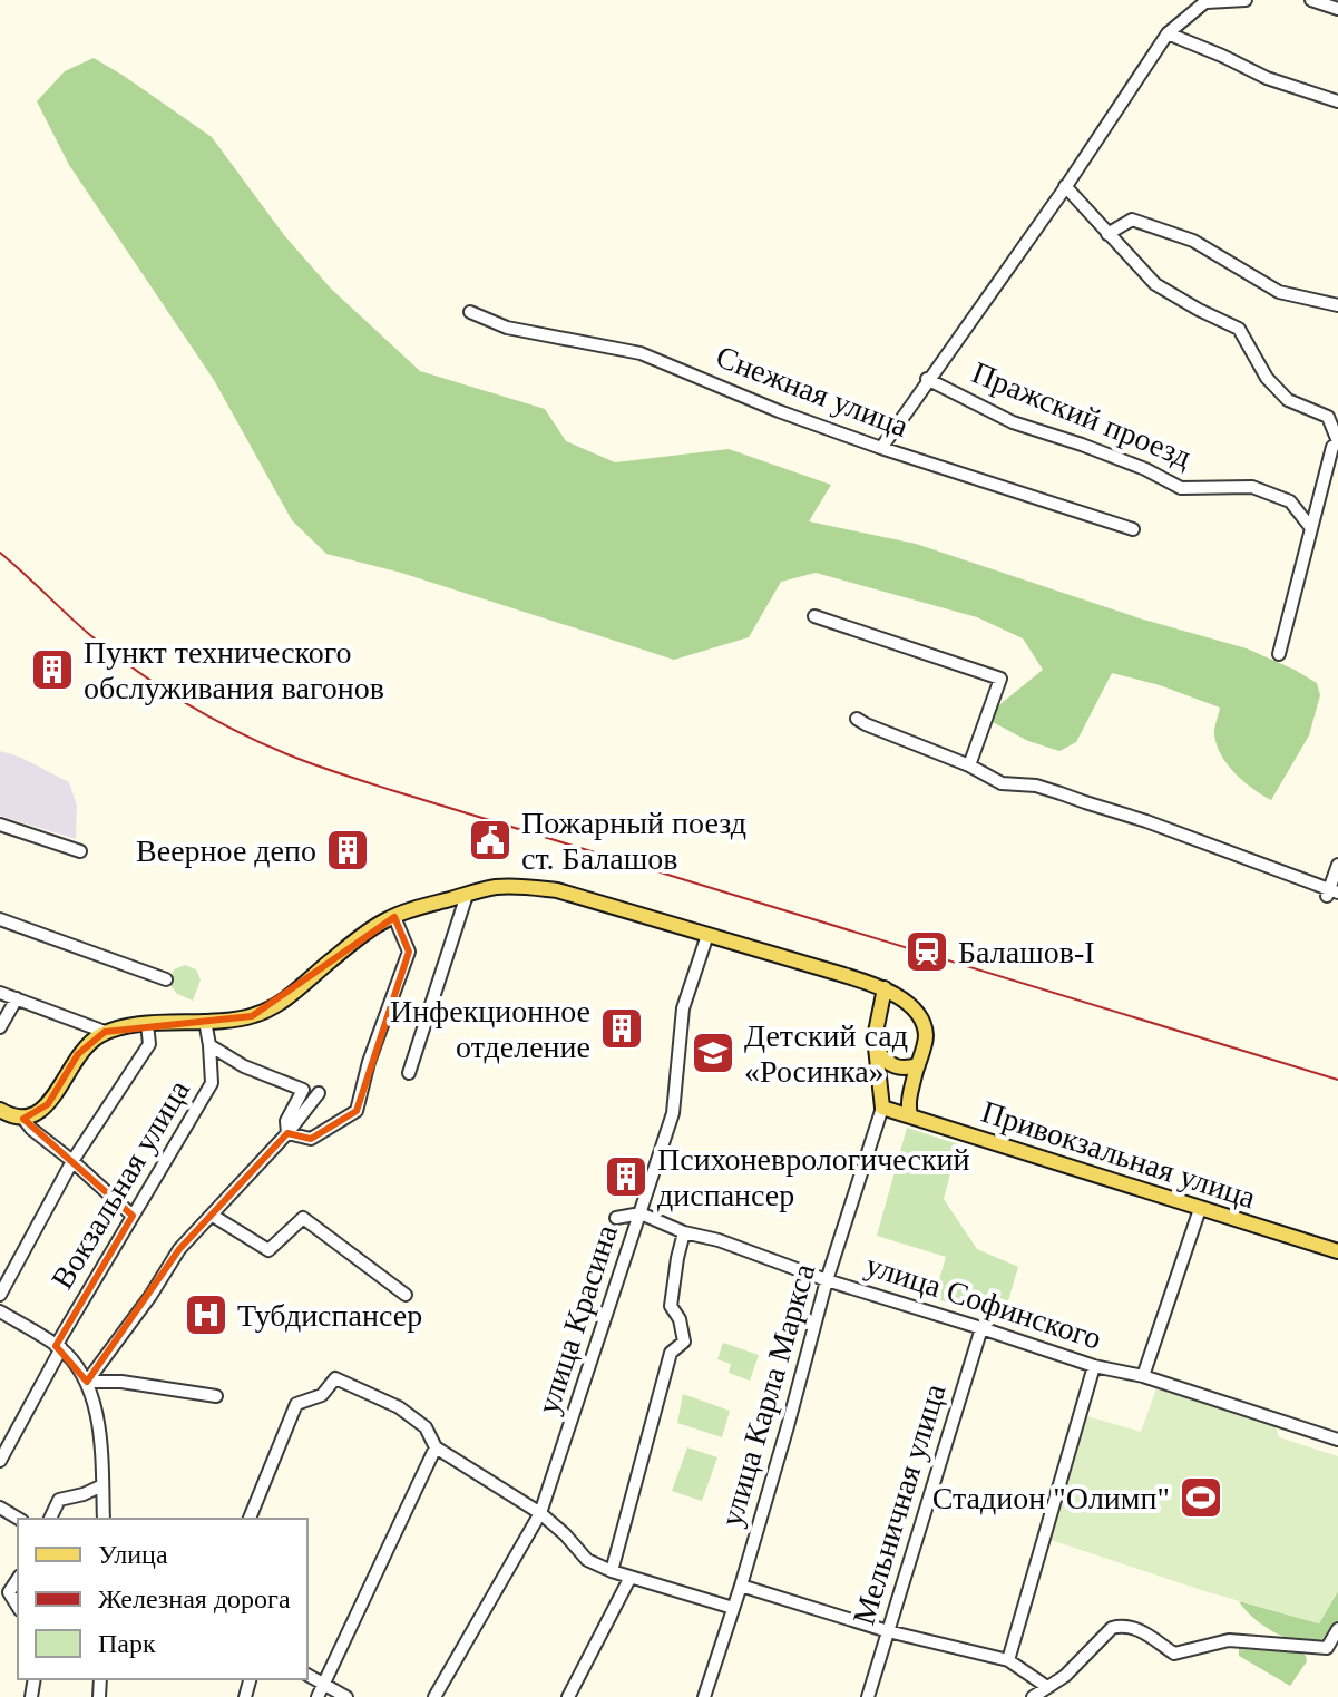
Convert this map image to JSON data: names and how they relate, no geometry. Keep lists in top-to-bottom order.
{
  "streets": {
    "main road": ["Привокзальная улица"],
    "street": [
      "Снежная улица",
      "Пражский проезд",
      "Вокзальная улица",
      "улица Софинского",
      "улица Красина",
      "улица Карла Маркса",
      "Мельничная улица"
    ]
  },
  "crossings": [
    ["Привокзальная улица", "улица Карла Маркса"],
    ["улица Софинского", "улица Красина"],
    ["улица Софинского", "улица Карла Маркса"],
    ["улица Софинского", "Мельничная улица"]
  ],
  "places": {
    "building": [
      "Пункт технического обслуживания вагонов",
      "Веерное депо",
      "Инфекционное отделение",
      "Психоневрологический диспансер"
    ],
    "public building": ["Пожарный поезд ст. Балашов"],
    "station": ["Балашов-I"],
    "school or university": ["Детский сад «Росинка»"],
    "hospital": ["Тубдиспансер"],
    "sports": ["Стадион \"Олимп\""]
  },
  "legend": ["Улица", "Железная дорога", "Парк"]
}
